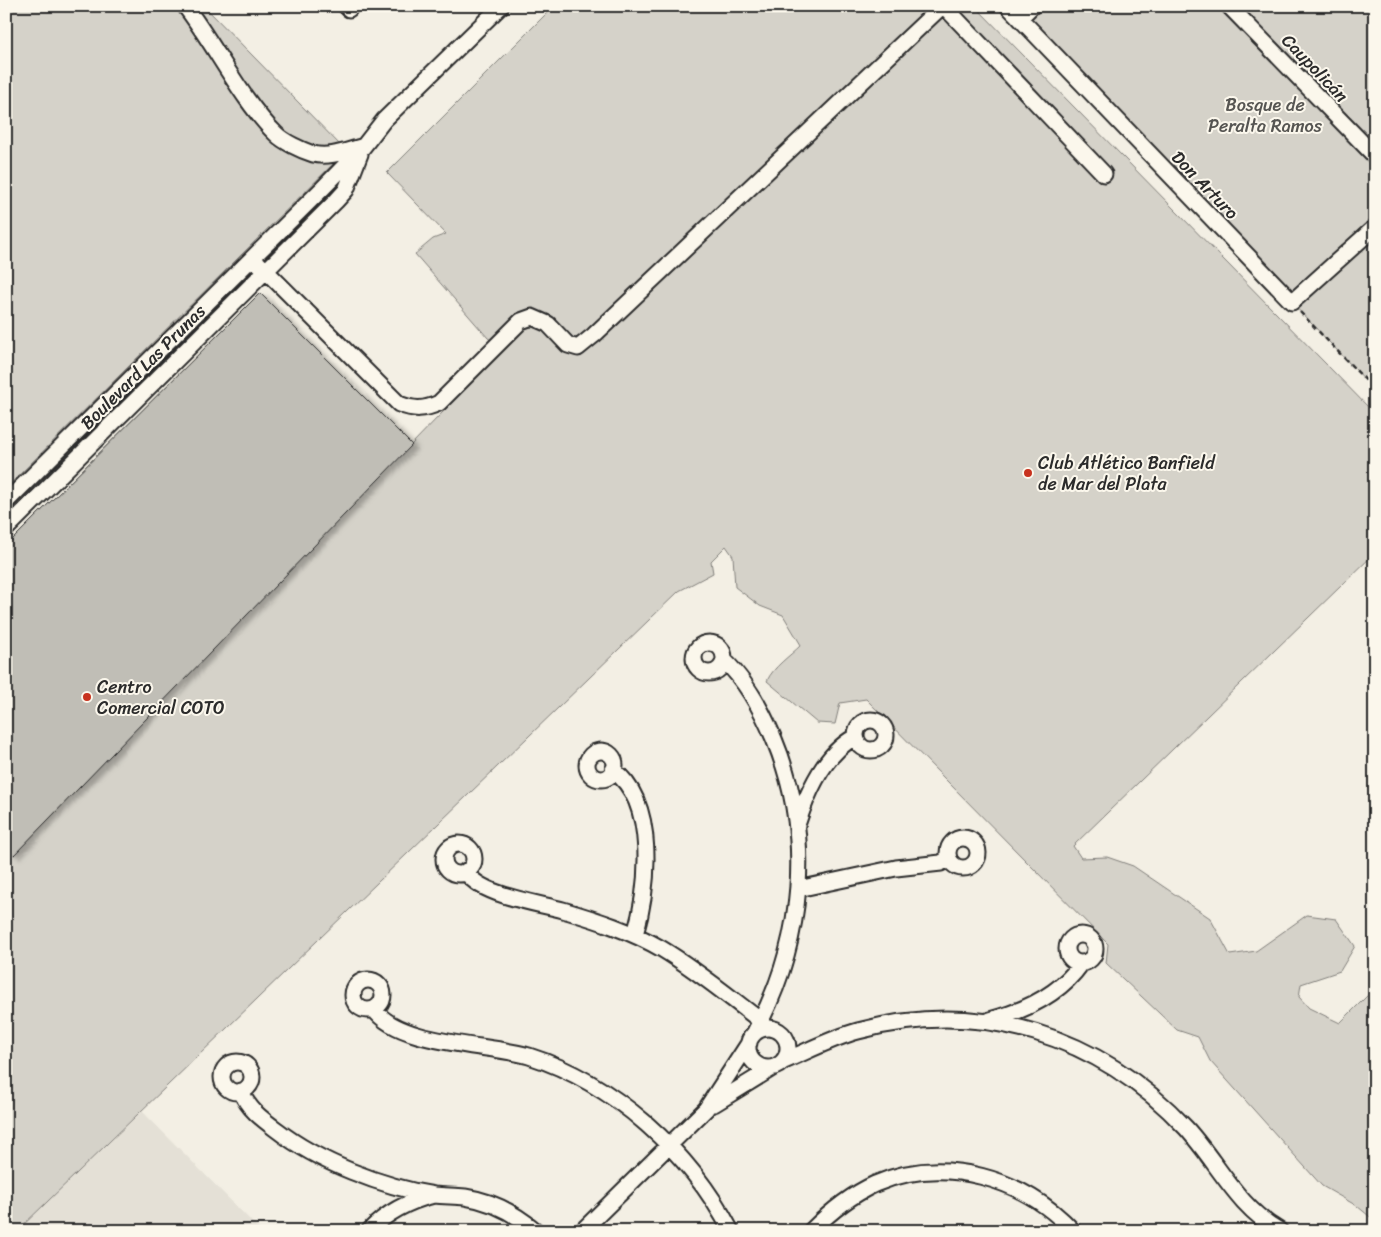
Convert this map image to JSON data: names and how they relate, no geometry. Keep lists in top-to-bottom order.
{
  "streets": {
    "street": ["Caupolicán", "Don Arturo", "Boulevard Las Prunas"]
  },
  "parks": ["Bosque de Peralta Ramos"],
  "places": ["Club Atlético Banfield de Mar del Plata", "Centro Comercial COTO"]
}
